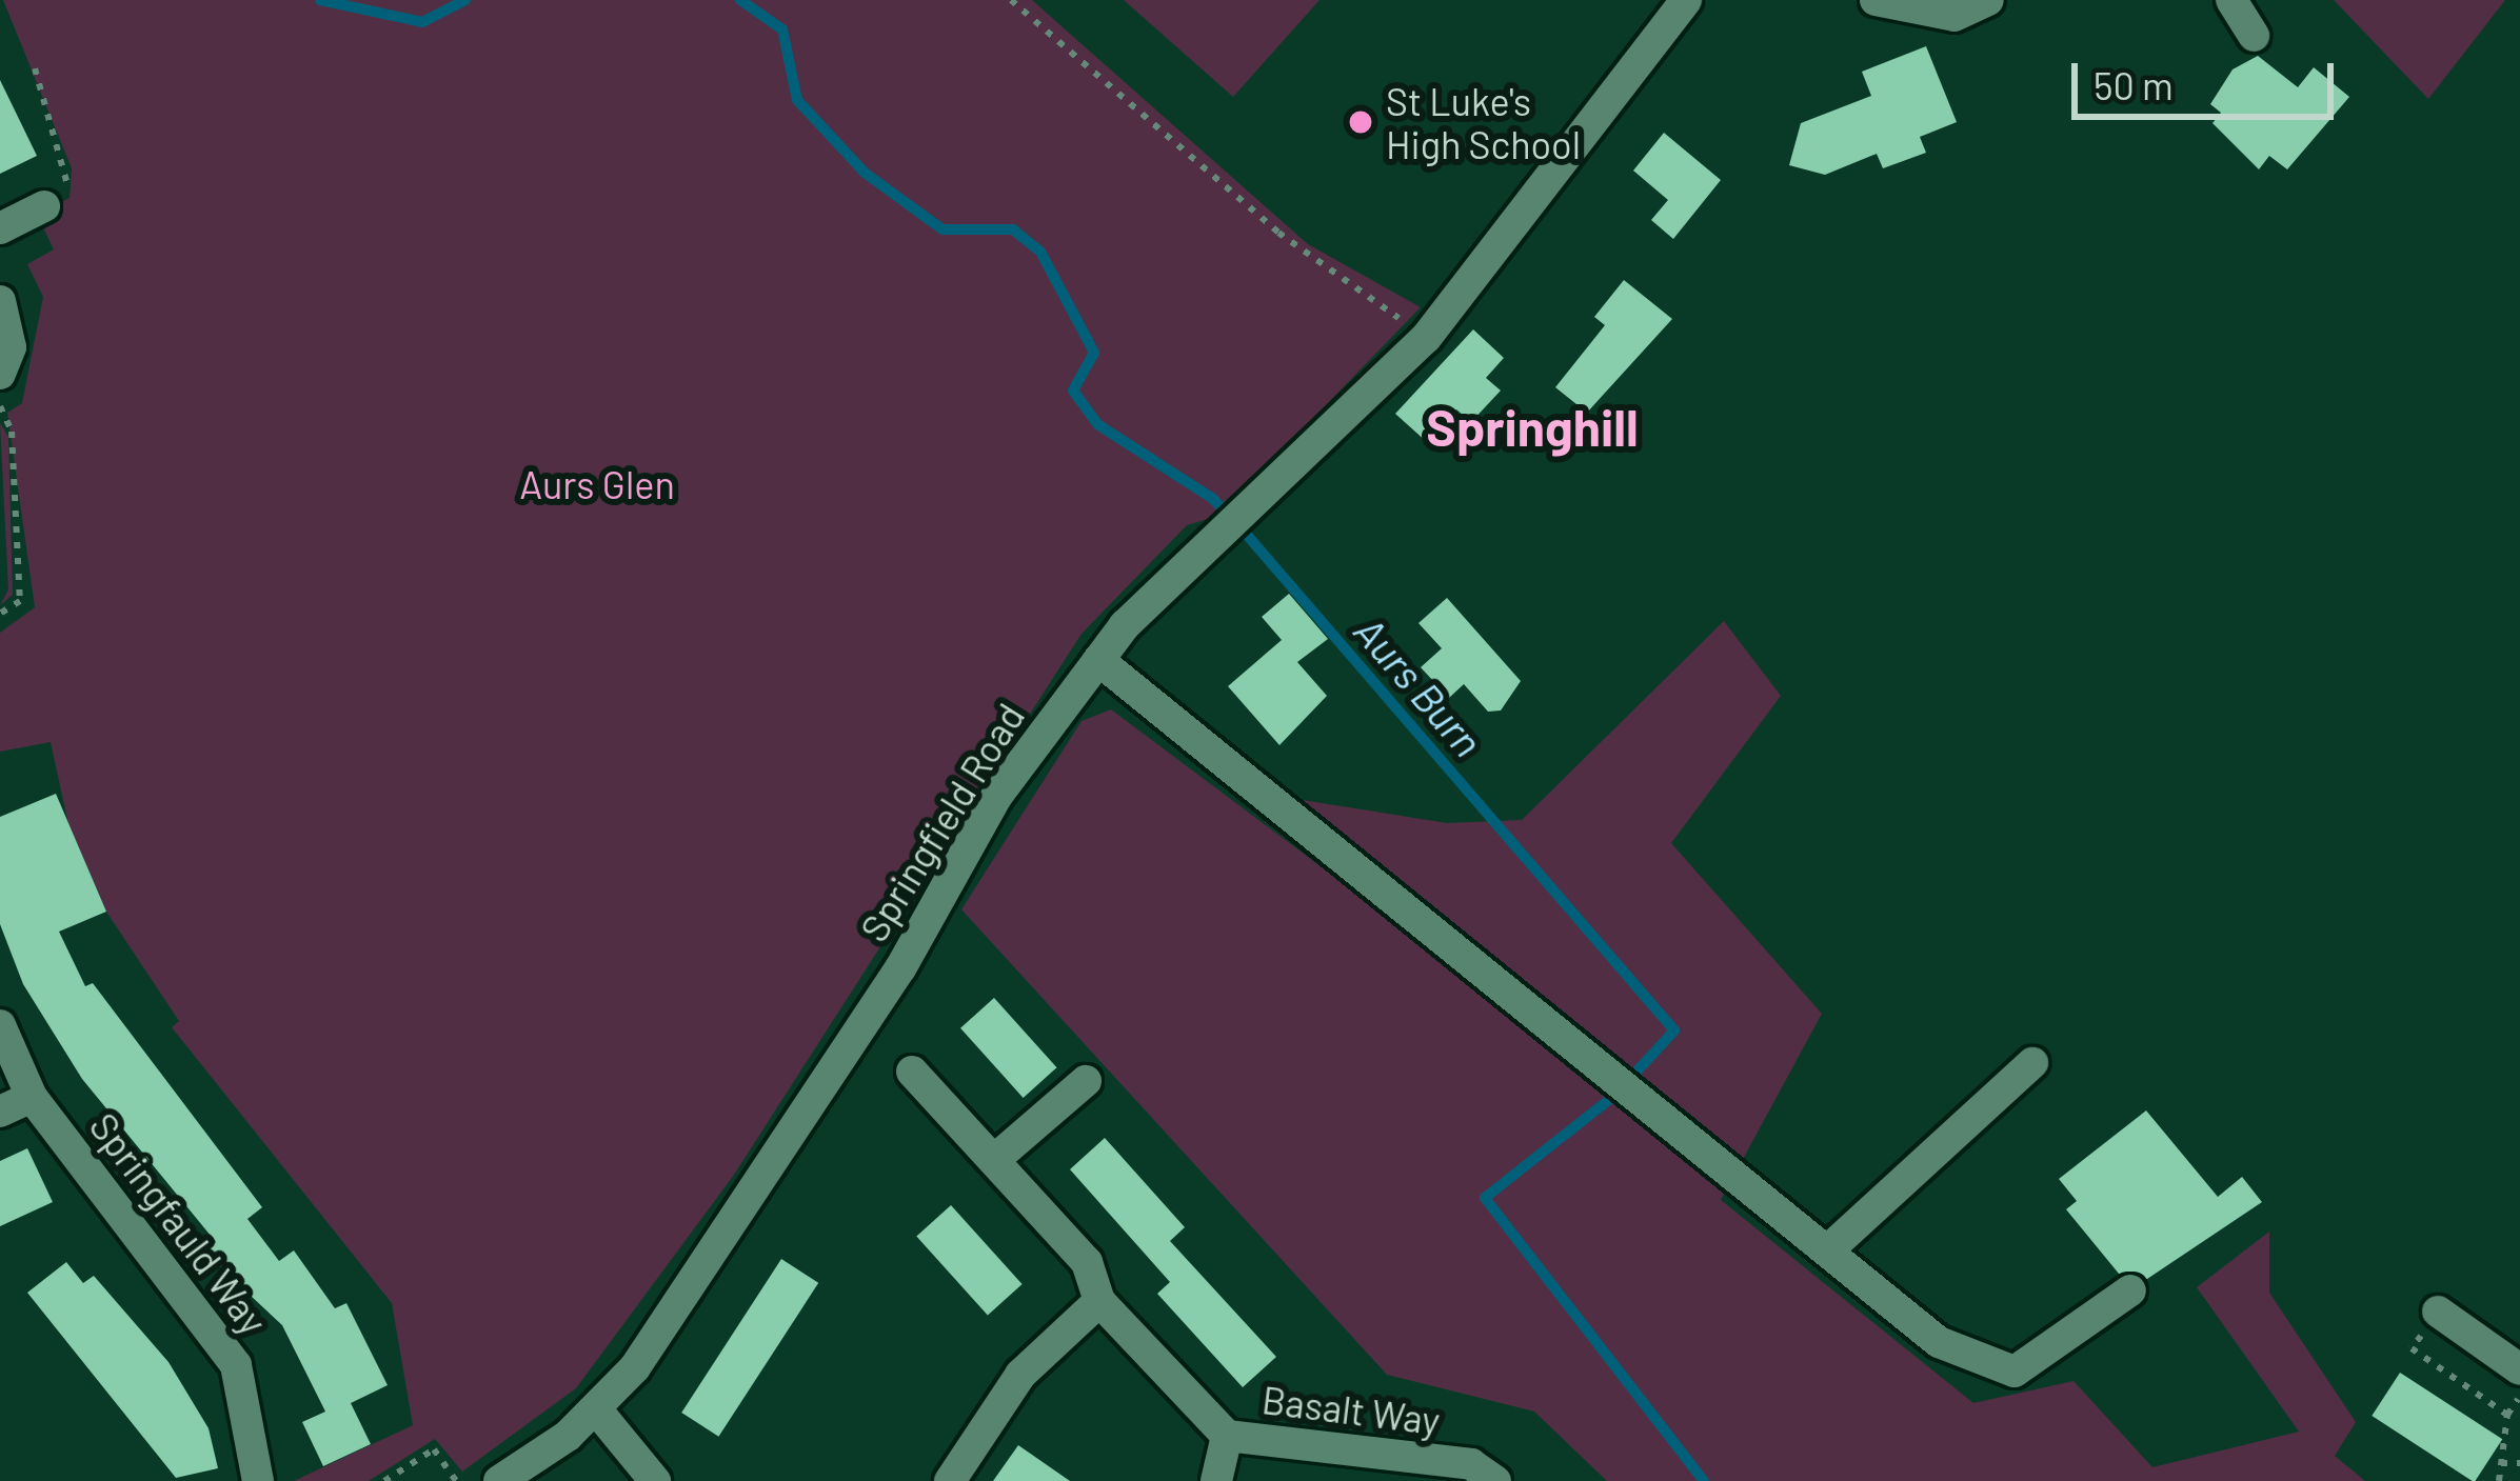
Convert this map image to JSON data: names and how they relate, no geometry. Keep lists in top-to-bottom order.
{
  "streets": {
    "street": ["Springfield Road", "Springfauld Way", "Basalt Way"]
  },
  "districts": ["Springhill"],
  "water": ["Aurs Burn"],
  "parks": ["Aurs Glen"],
  "places": ["St Luke's High School"],
  "scale_bar": "50 m"
}
